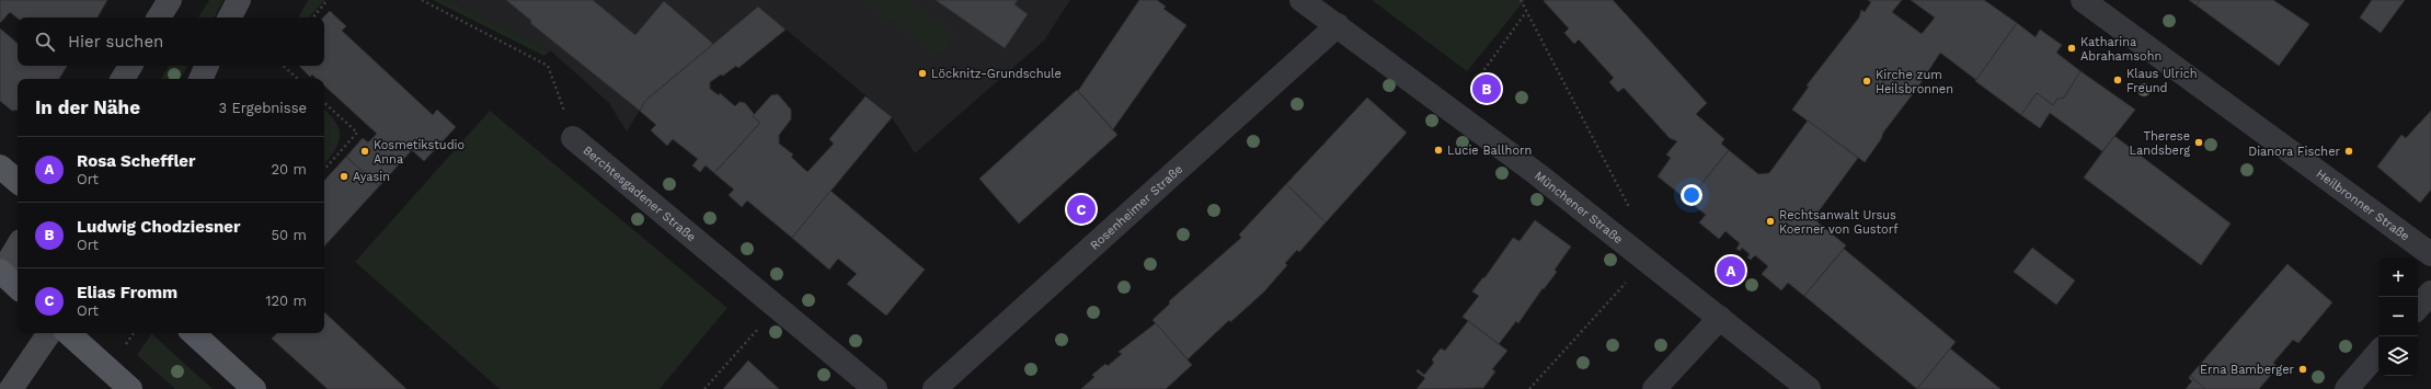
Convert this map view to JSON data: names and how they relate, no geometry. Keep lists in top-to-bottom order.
{
  "streets": {
    "street": [
      "Berchtesgadener Straße",
      "Heilbronner Straße",
      "Rosenheimer Straße",
      "Münchener Straße"
    ]
  },
  "crossings": [
    ["Rosenheimer Straße", "Münchener Straße"]
  ],
  "places": [
    "Katharina Abrahamsohn",
    "Löcknitz-Grundschule",
    "Klaus Ulrich Freund",
    "Kirche zum Heilsbronnen",
    "Therese Landsberg",
    "Lucie Ballhorn",
    "Kosmetikstudio Anna",
    "Dianora Fischer",
    "Ayasin",
    "Rechtsanwalt Ursus Koerner von Gustorf",
    "Erna Bamberger"
  ],
  "page": {
    "search": "Hier suchen",
    "pins": ["B", "C", "A"],
    "heading": ["In der Nähe", "3 Ergebnisse"],
    "list": [
      {
        "mark": "A",
        "name": "Rosa Scheffler",
        "note": "Ort",
        "value": "20 m"
      },
      {
        "mark": "B",
        "name": "Ludwig Chodziesner",
        "note": "Ort",
        "value": "50 m"
      },
      {
        "mark": "C",
        "name": "Elias Fromm",
        "note": "Ort",
        "value": "120 m"
      }
    ],
    "map_buttons": ["+", "−"]
  }
}
